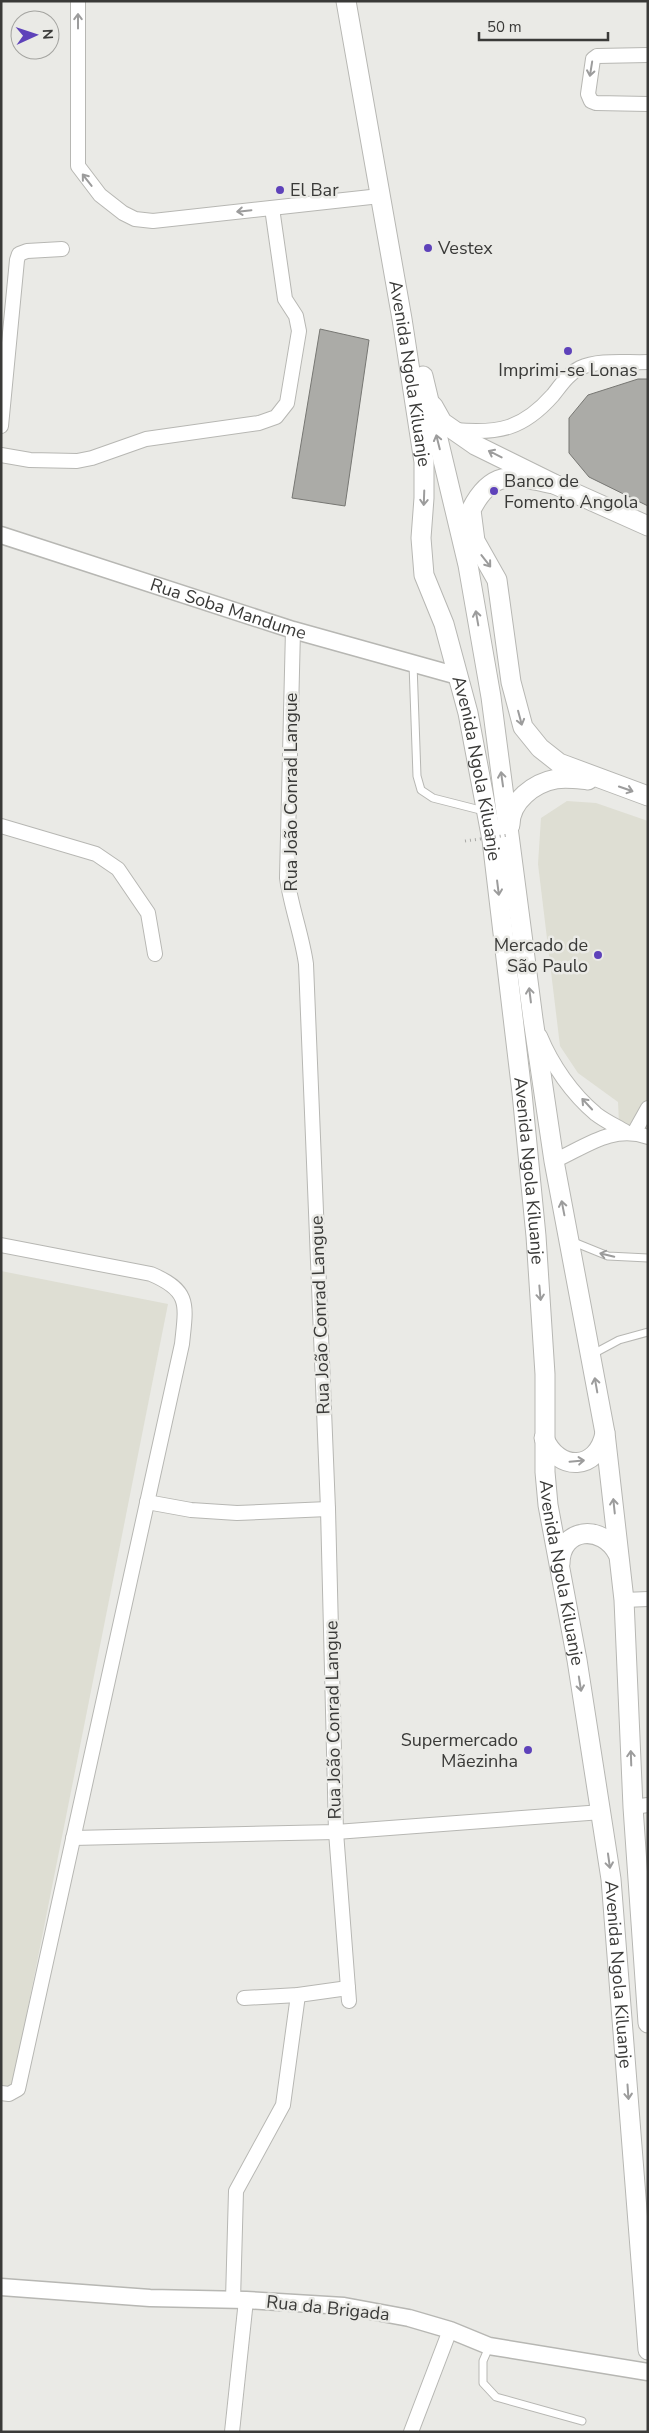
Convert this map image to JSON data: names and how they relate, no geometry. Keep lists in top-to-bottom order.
{
  "streets": {
    "main road": ["Avenida Ngola Kiluanje"],
    "street": ["Rua Soba Mandume", "Rua João Conrad Langue", "Rua da Brigada"]
  },
  "crossings": [
    ["Avenida Ngola Kiluanje", "Rua Soba Mandume"],
    ["Rua Soba Mandume", "Rua João Conrad Langue"]
  ],
  "places": [
    "El Bar",
    "Vestex",
    "Imprimi-se Lonas",
    "Banco de Fomento Angola",
    "Mercado de São Paulo",
    "Supermercado Mãezinha"
  ],
  "scale_bar": "50 m",
  "north": "right"
}
